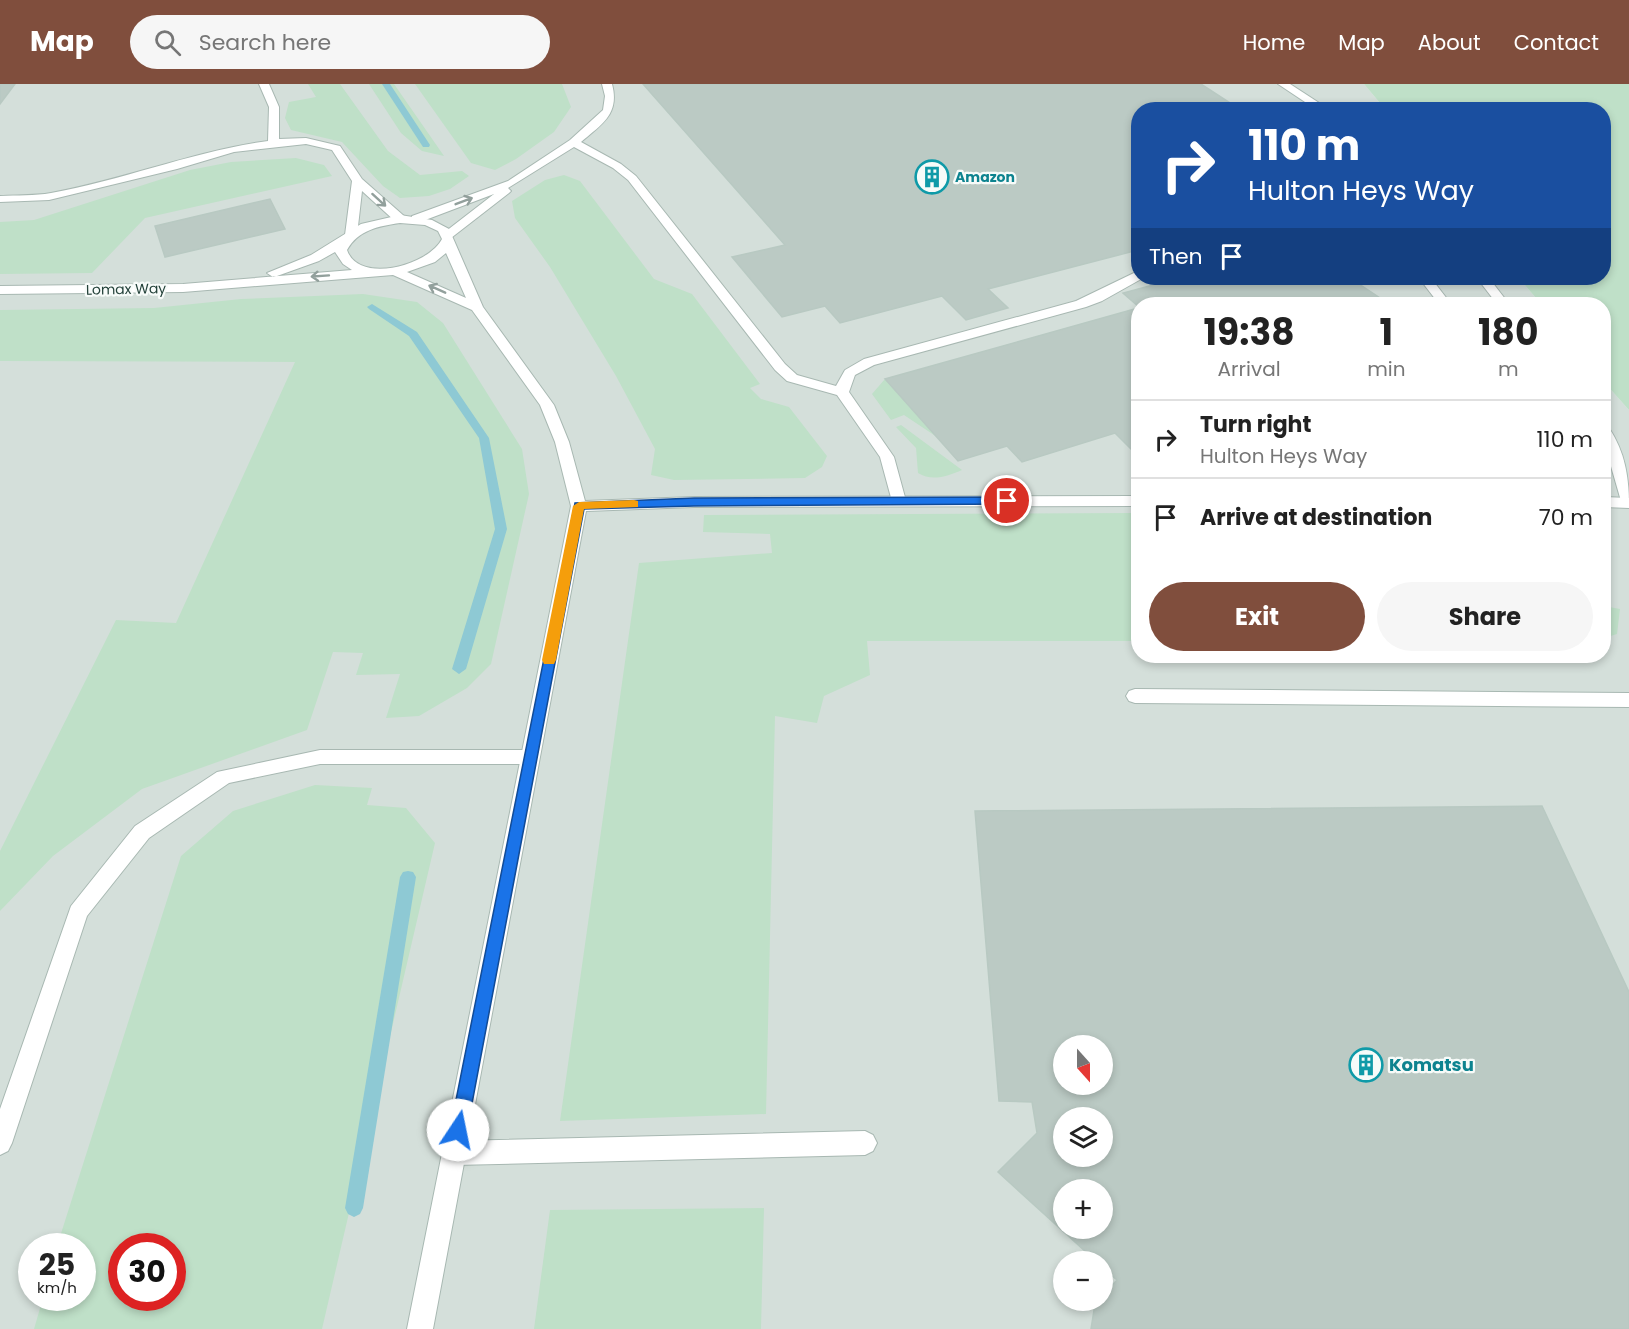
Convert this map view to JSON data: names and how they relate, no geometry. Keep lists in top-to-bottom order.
{
  "streets": {
    "street": ["Lomax Way"]
  },
  "places": {
    "building": ["Amazon", "Komatsu"]
  },
  "north": "bottom",
  "page": {
    "header": "Map",
    "search": "Search here",
    "nav": [
      "Home",
      "Map",
      "About",
      "Contact"
    ],
    "turn": ["110 m", "Hulton Heys Way"],
    "then": "Then",
    "eta": [
      "19:38",
      "Arrival",
      "1",
      "min",
      "180",
      "m"
    ],
    "list": [
      {
        "name": "Turn right",
        "note": "Hulton Heys Way",
        "value": "110 m"
      },
      {
        "name": "Arrive at destination",
        "value": "70 m"
      }
    ],
    "buttons": ["Exit", "Share"],
    "map_buttons": ["+", "−"],
    "speed": "25 km/h",
    "limit": "30"
  }
}
